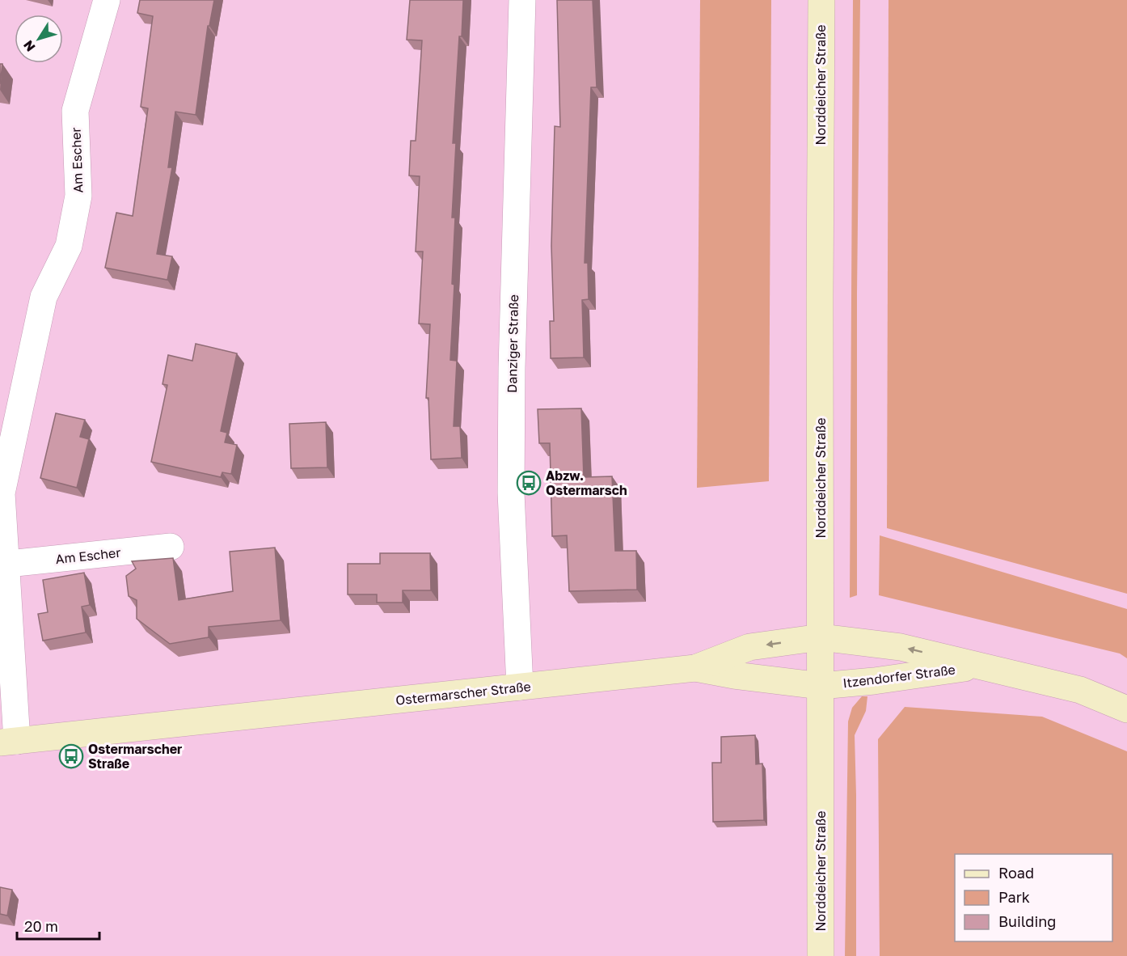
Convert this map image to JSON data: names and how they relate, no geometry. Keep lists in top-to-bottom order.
{
  "streets": {
    "main road": ["Norddeicher Straße", "Itzendorfer Straße", "Ostermarscher Straße"],
    "street": ["Am Escher", "Danziger Straße"]
  },
  "crossings": [
    ["Norddeicher Straße", "Itzendorfer Straße"],
    ["Norddeicher Straße", "Ostermarscher Straße"],
    ["Am Escher", "Ostermarscher Straße"],
    ["Danziger Straße", "Ostermarscher Straße"],
    ["Itzendorfer Straße", "Ostermarscher Straße"]
  ],
  "places": {
    "bus stop": ["Abzw. Ostermarsch", "Ostermarscher Straße"]
  },
  "legend": ["Road", "Park", "Building"],
  "scale_bar": "20 m",
  "north": "bottom left"
}
